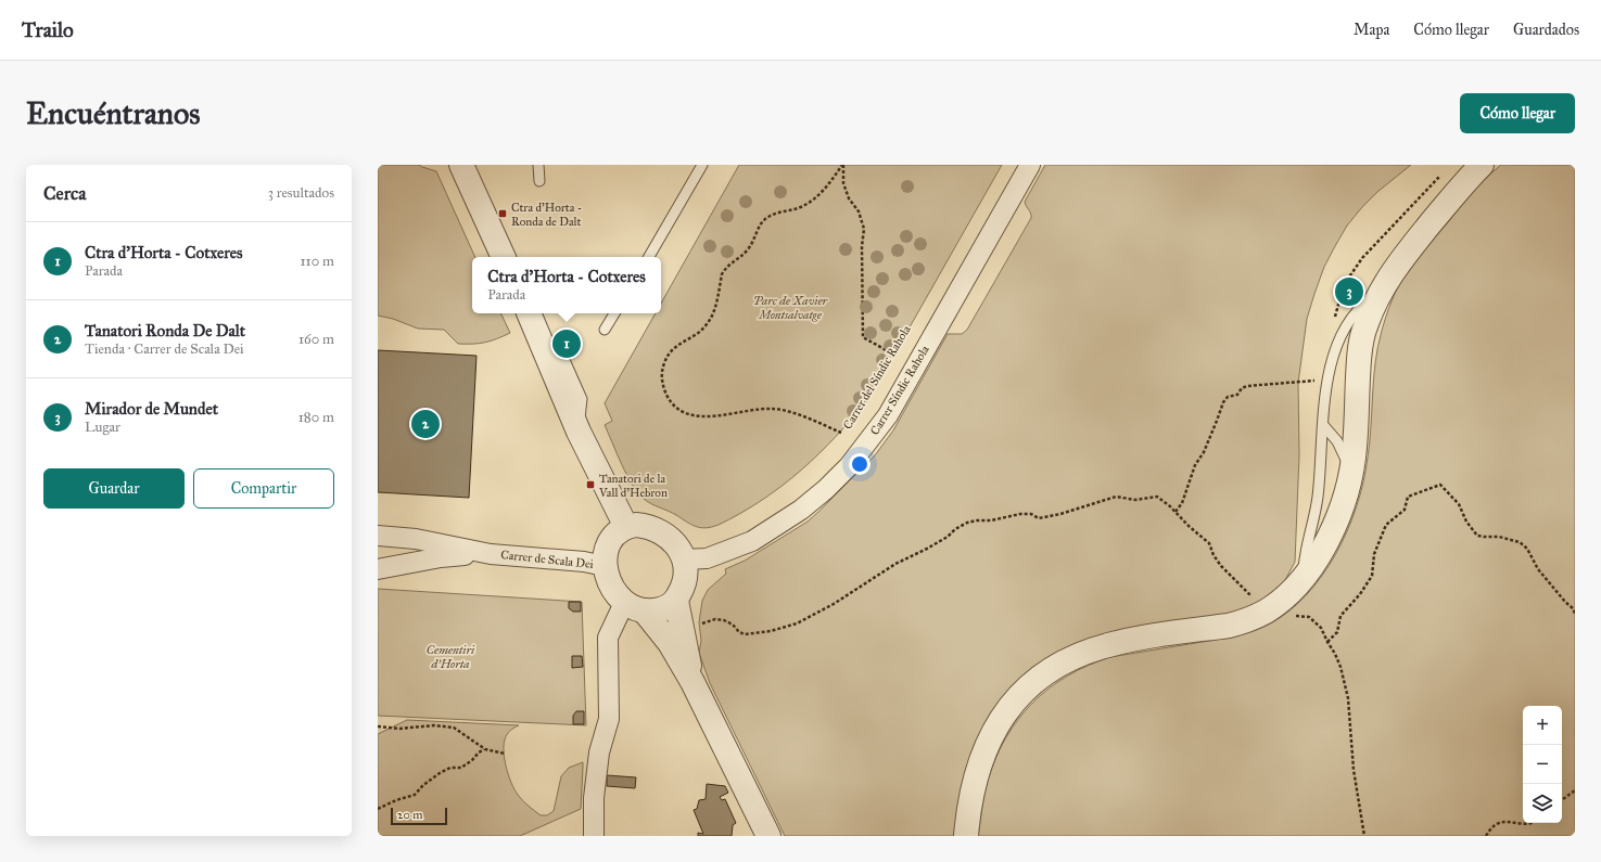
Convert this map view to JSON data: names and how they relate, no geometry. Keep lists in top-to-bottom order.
{
  "streets": {
    "street": ["Carrer Síndic Rahola", "Carrer de Scala Dei"]
  },
  "crossings": [
    ["Carrer Síndic Rahola", "Carrer de Scala Dei"]
  ],
  "parks": ["Parc de Xavier Montsalvatge", "Cementiri d'Horta"],
  "places": {
    "transit": ["Ctra d'Horta - Ronda de Dalt", "Tanatori de la Vall d'Hebron"]
  },
  "scale_bar": "20 m",
  "page": {
    "header": "Trailo",
    "nav": ["Mapa", "Cómo llegar", "Guardados"],
    "buttons": [
      "Cómo llegar",
      ["Guardar", "Compartir"]
    ],
    "title": "Encuéntranos",
    "heading": ["Cerca", "3 resultados"],
    "list": [
      {
        "mark": "1",
        "name": "Ctra d'Horta - Cotxeres",
        "note": "Parada",
        "value": "110 m"
      },
      {
        "mark": "2",
        "name": "Tanatori Ronda De Dalt",
        "note": "Tienda · Carrer de Scala Dei",
        "value": "160 m"
      },
      {
        "mark": "3",
        "name": "Mirador de Mundet",
        "note": "Lugar",
        "value": "180 m"
      }
    ],
    "popup": ["Ctra d'Horta - Cotxeres", "Parada"],
    "pins": ["3", "1", "2"],
    "map_buttons": ["+", "−"],
    "scale": "20 m"
  }
}
